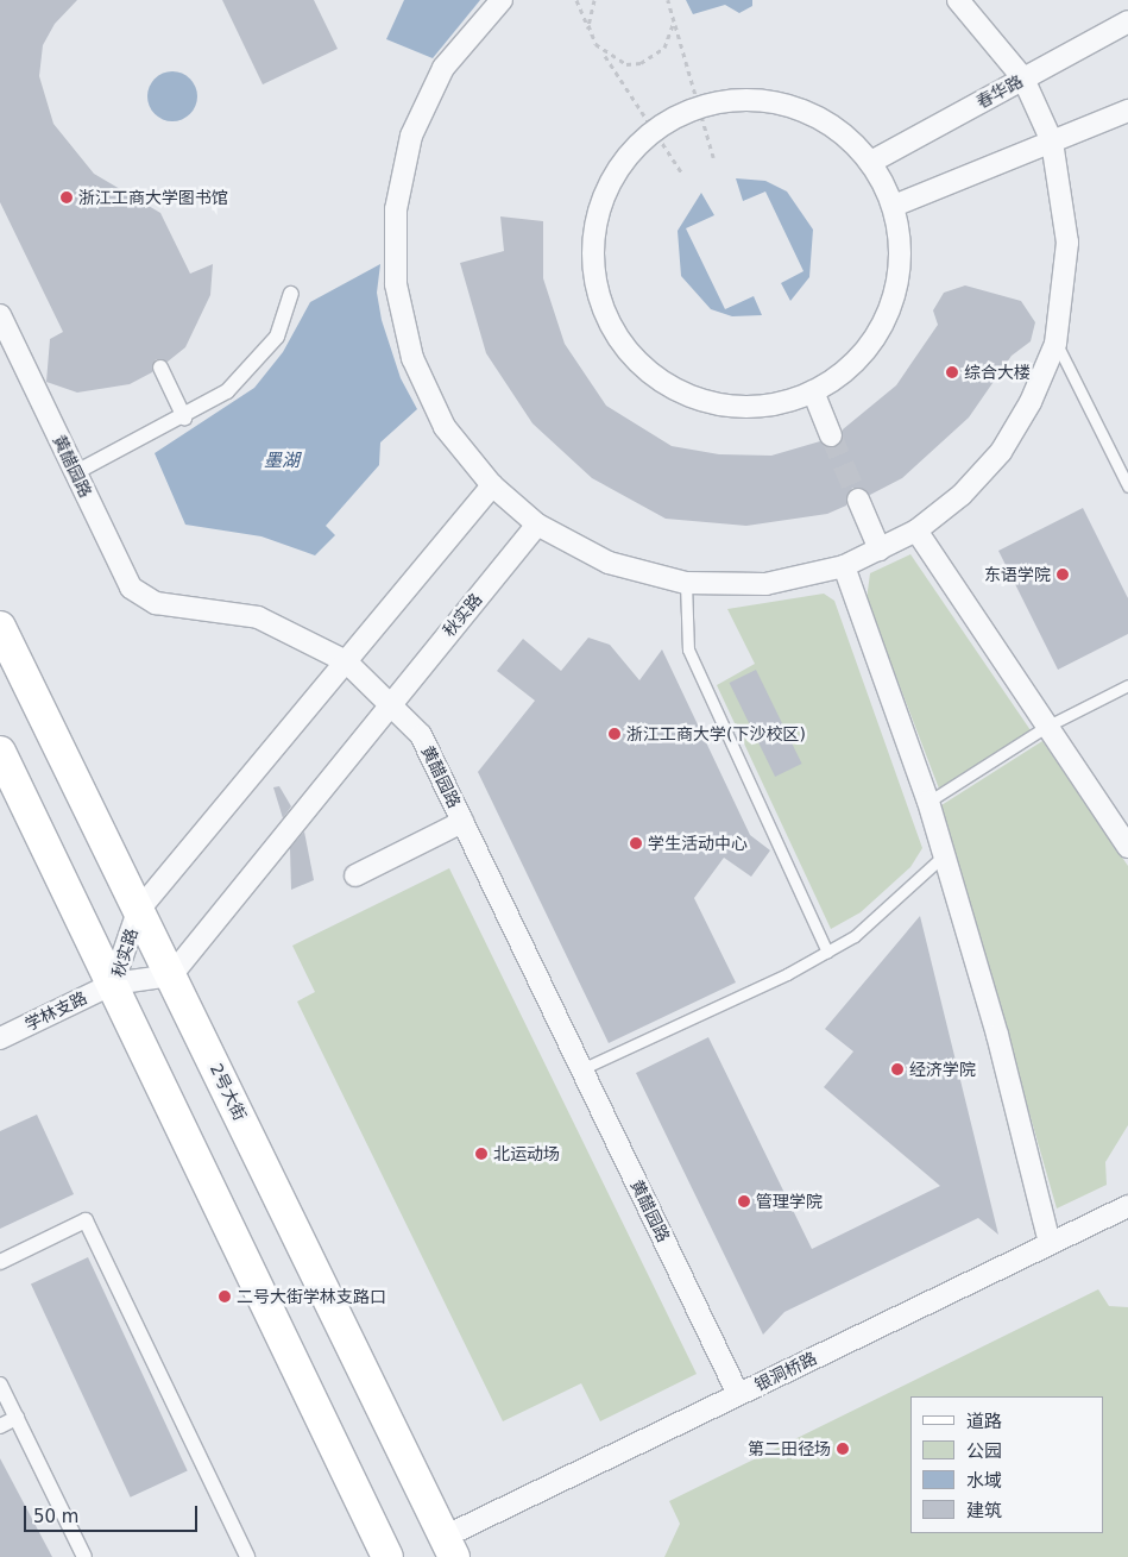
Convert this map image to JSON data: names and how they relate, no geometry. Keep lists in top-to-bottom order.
{
  "streets": {
    "main road": ["2号大街"],
    "street": [
      "春华路",
      "黄醋园路",
      "秋实路",
      "学林支路",
      "银洞桥路"
    ]
  },
  "crossings": [
    ["黄醋园路", "秋实路"],
    ["黄醋园路", "银洞桥路"],
    ["秋实路", "学林支路"],
    ["秋实路", "2号大街"],
    ["2号大街", "银洞桥路"]
  ],
  "water": ["墨湖"],
  "places": [
    "浙江工商大学图书馆",
    "综合大楼",
    "东语学院",
    "浙江工商大学(下沙校区)",
    "学生活动中心",
    "经济学院",
    "北运动场",
    "管理学院",
    "二号大街学林支路口",
    "第二田径场"
  ],
  "legend": [
    "道路",
    "公园",
    "水域",
    "建筑"
  ],
  "scale_bar": "50 m"
}
